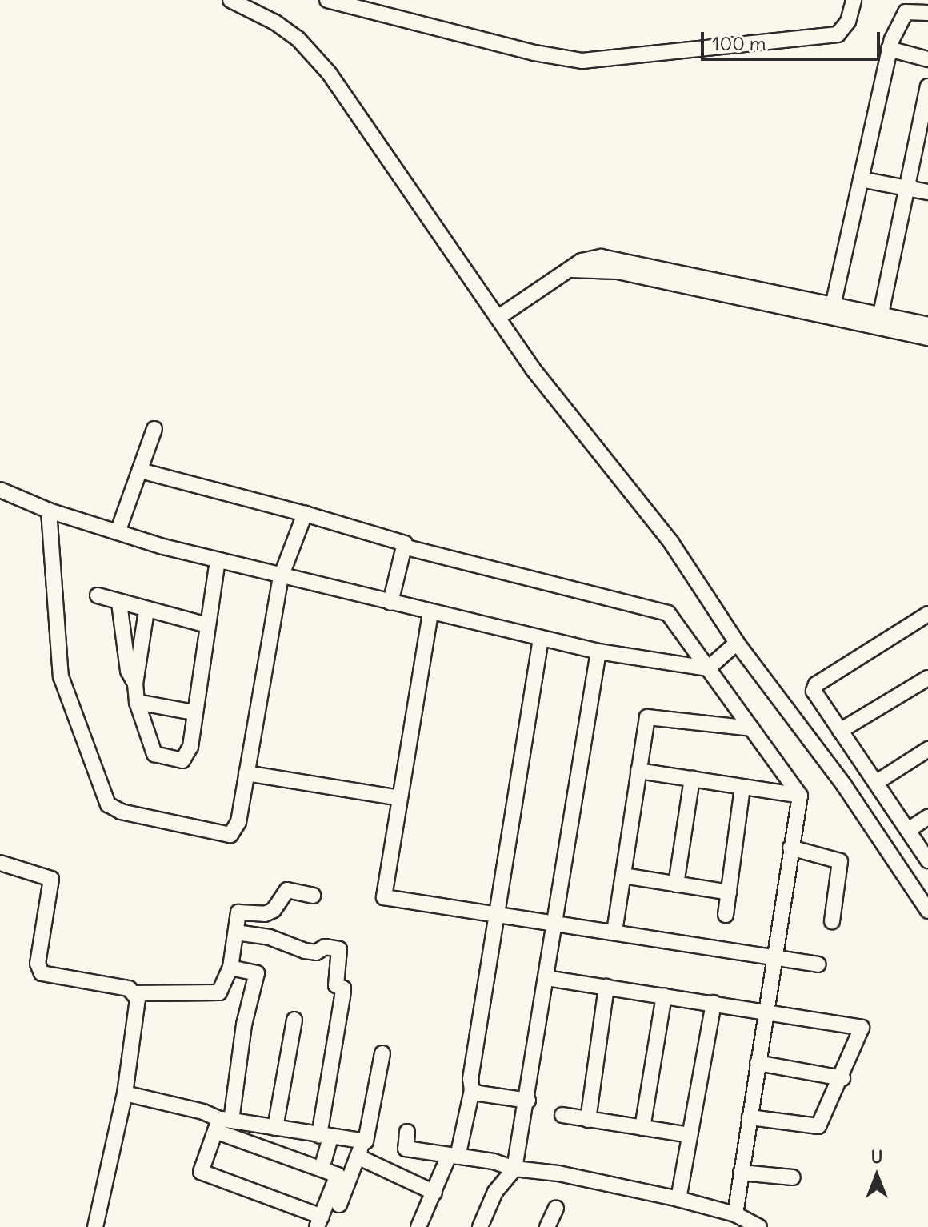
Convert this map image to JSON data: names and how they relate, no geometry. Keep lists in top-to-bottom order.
{
  "scale_bar": "100 m",
  "north": "top"
}
